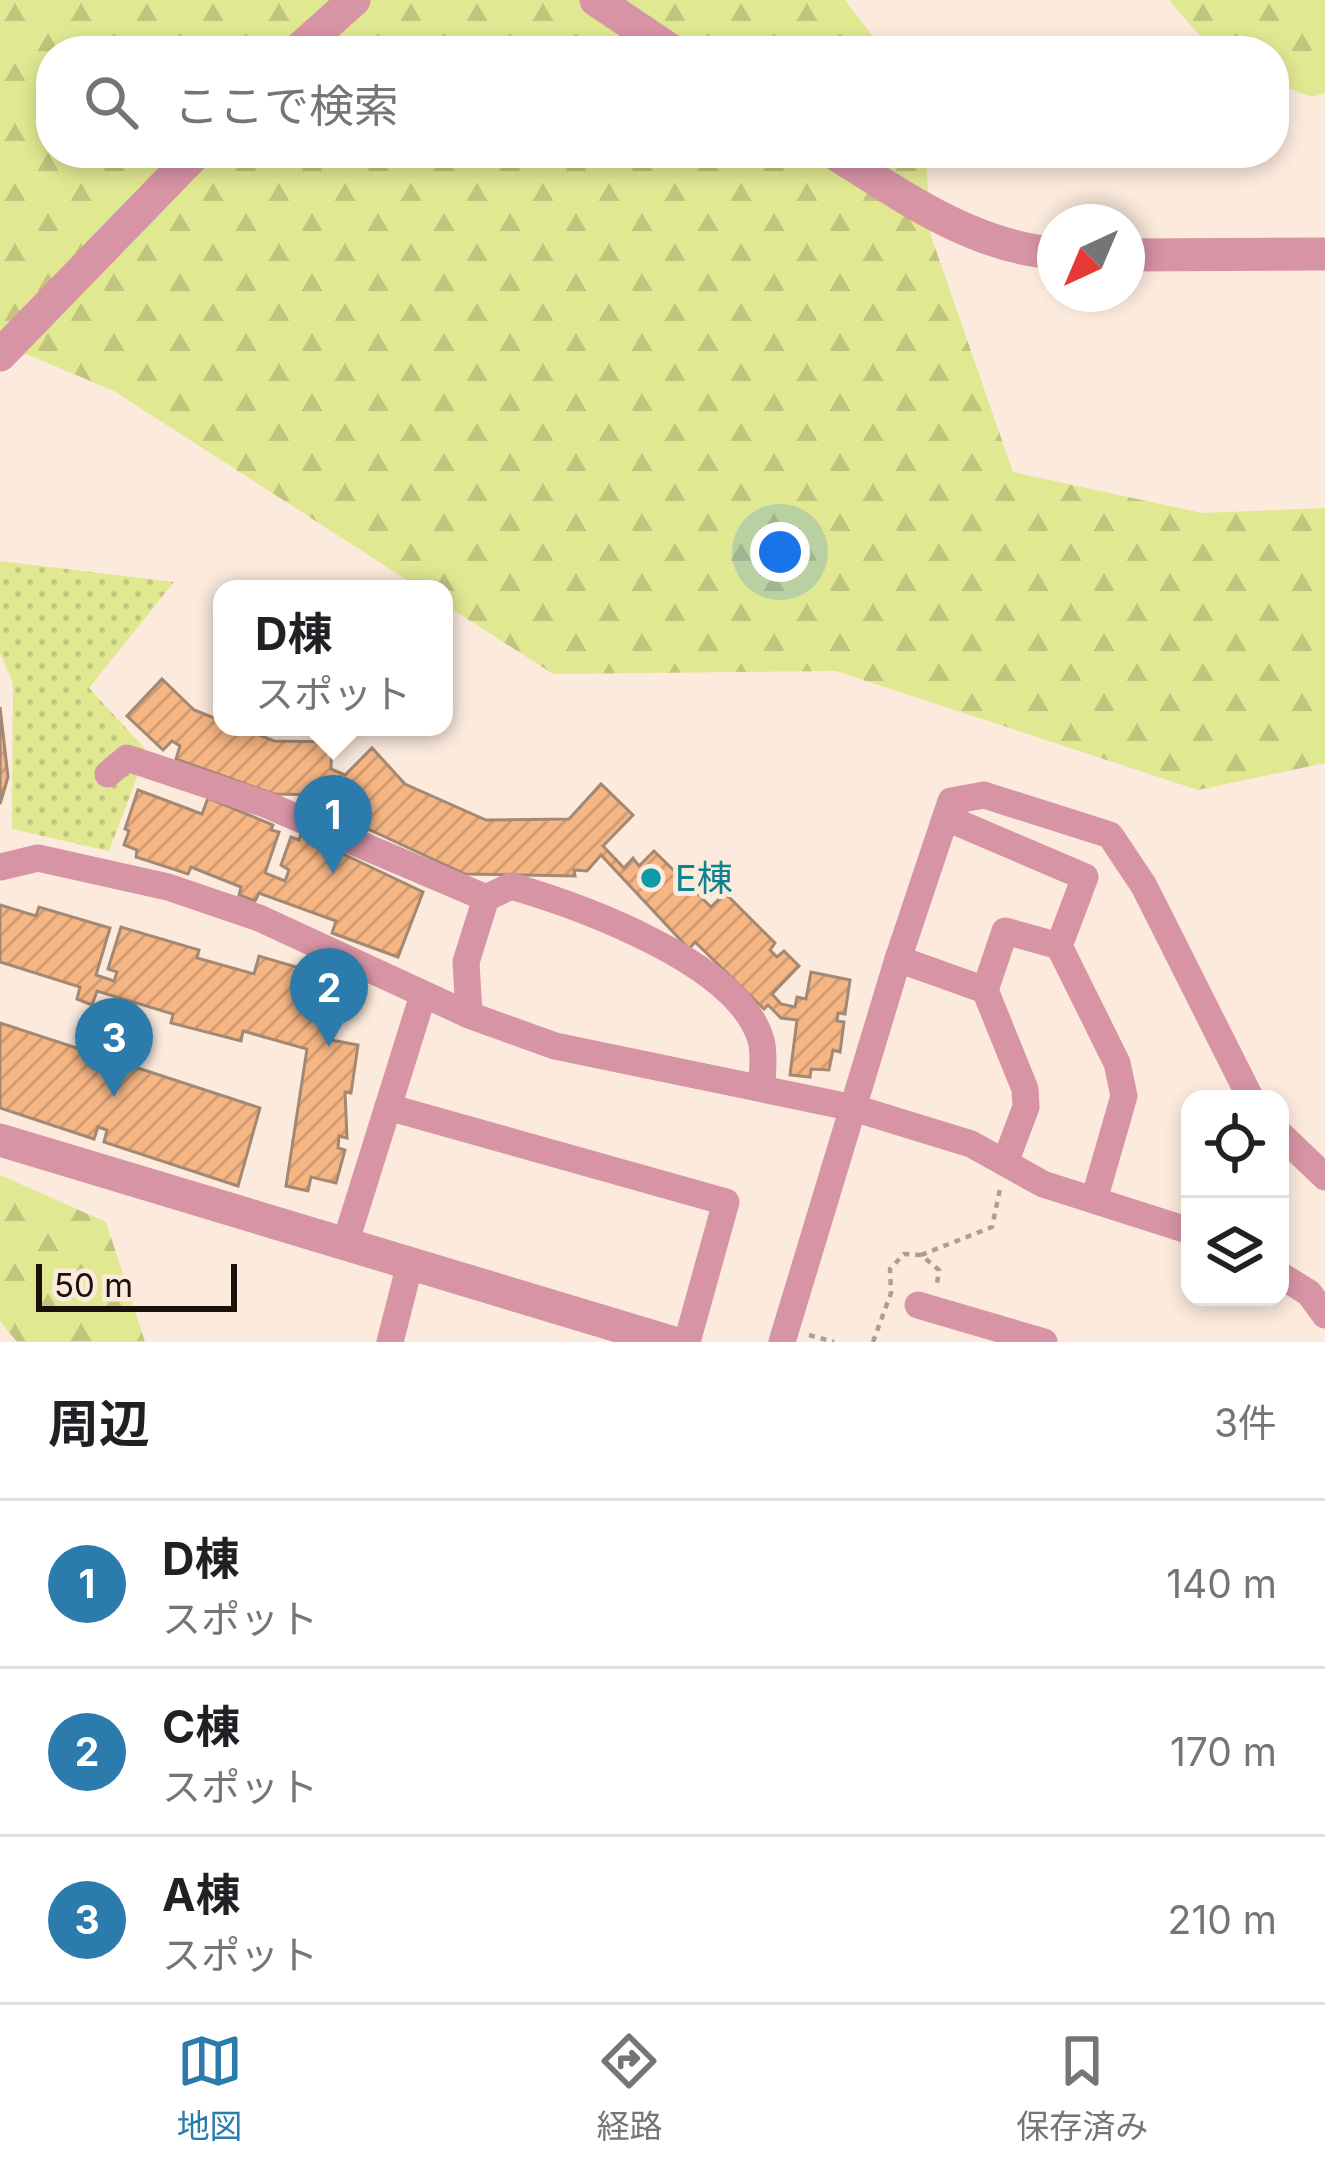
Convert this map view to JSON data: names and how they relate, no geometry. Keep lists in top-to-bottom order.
{
  "places": ["E棟"],
  "scale_bar": "50 m",
  "north": "bottom left",
  "page": {
    "search": "ここで検索",
    "popup": ["D棟", "スポット"],
    "pins": ["1", "2", "3"],
    "scale": "50 m",
    "heading": ["周辺", "3件"],
    "list": [
      {
        "mark": "1",
        "name": "D棟",
        "note": "スポット",
        "value": "140 m"
      },
      {
        "mark": "2",
        "name": "C棟",
        "note": "スポット",
        "value": "170 m"
      },
      {
        "mark": "3",
        "name": "A棟",
        "note": "スポット",
        "value": "210 m"
      }
    ],
    "nav": ["地図", "経路", "保存済み"]
  }
}
